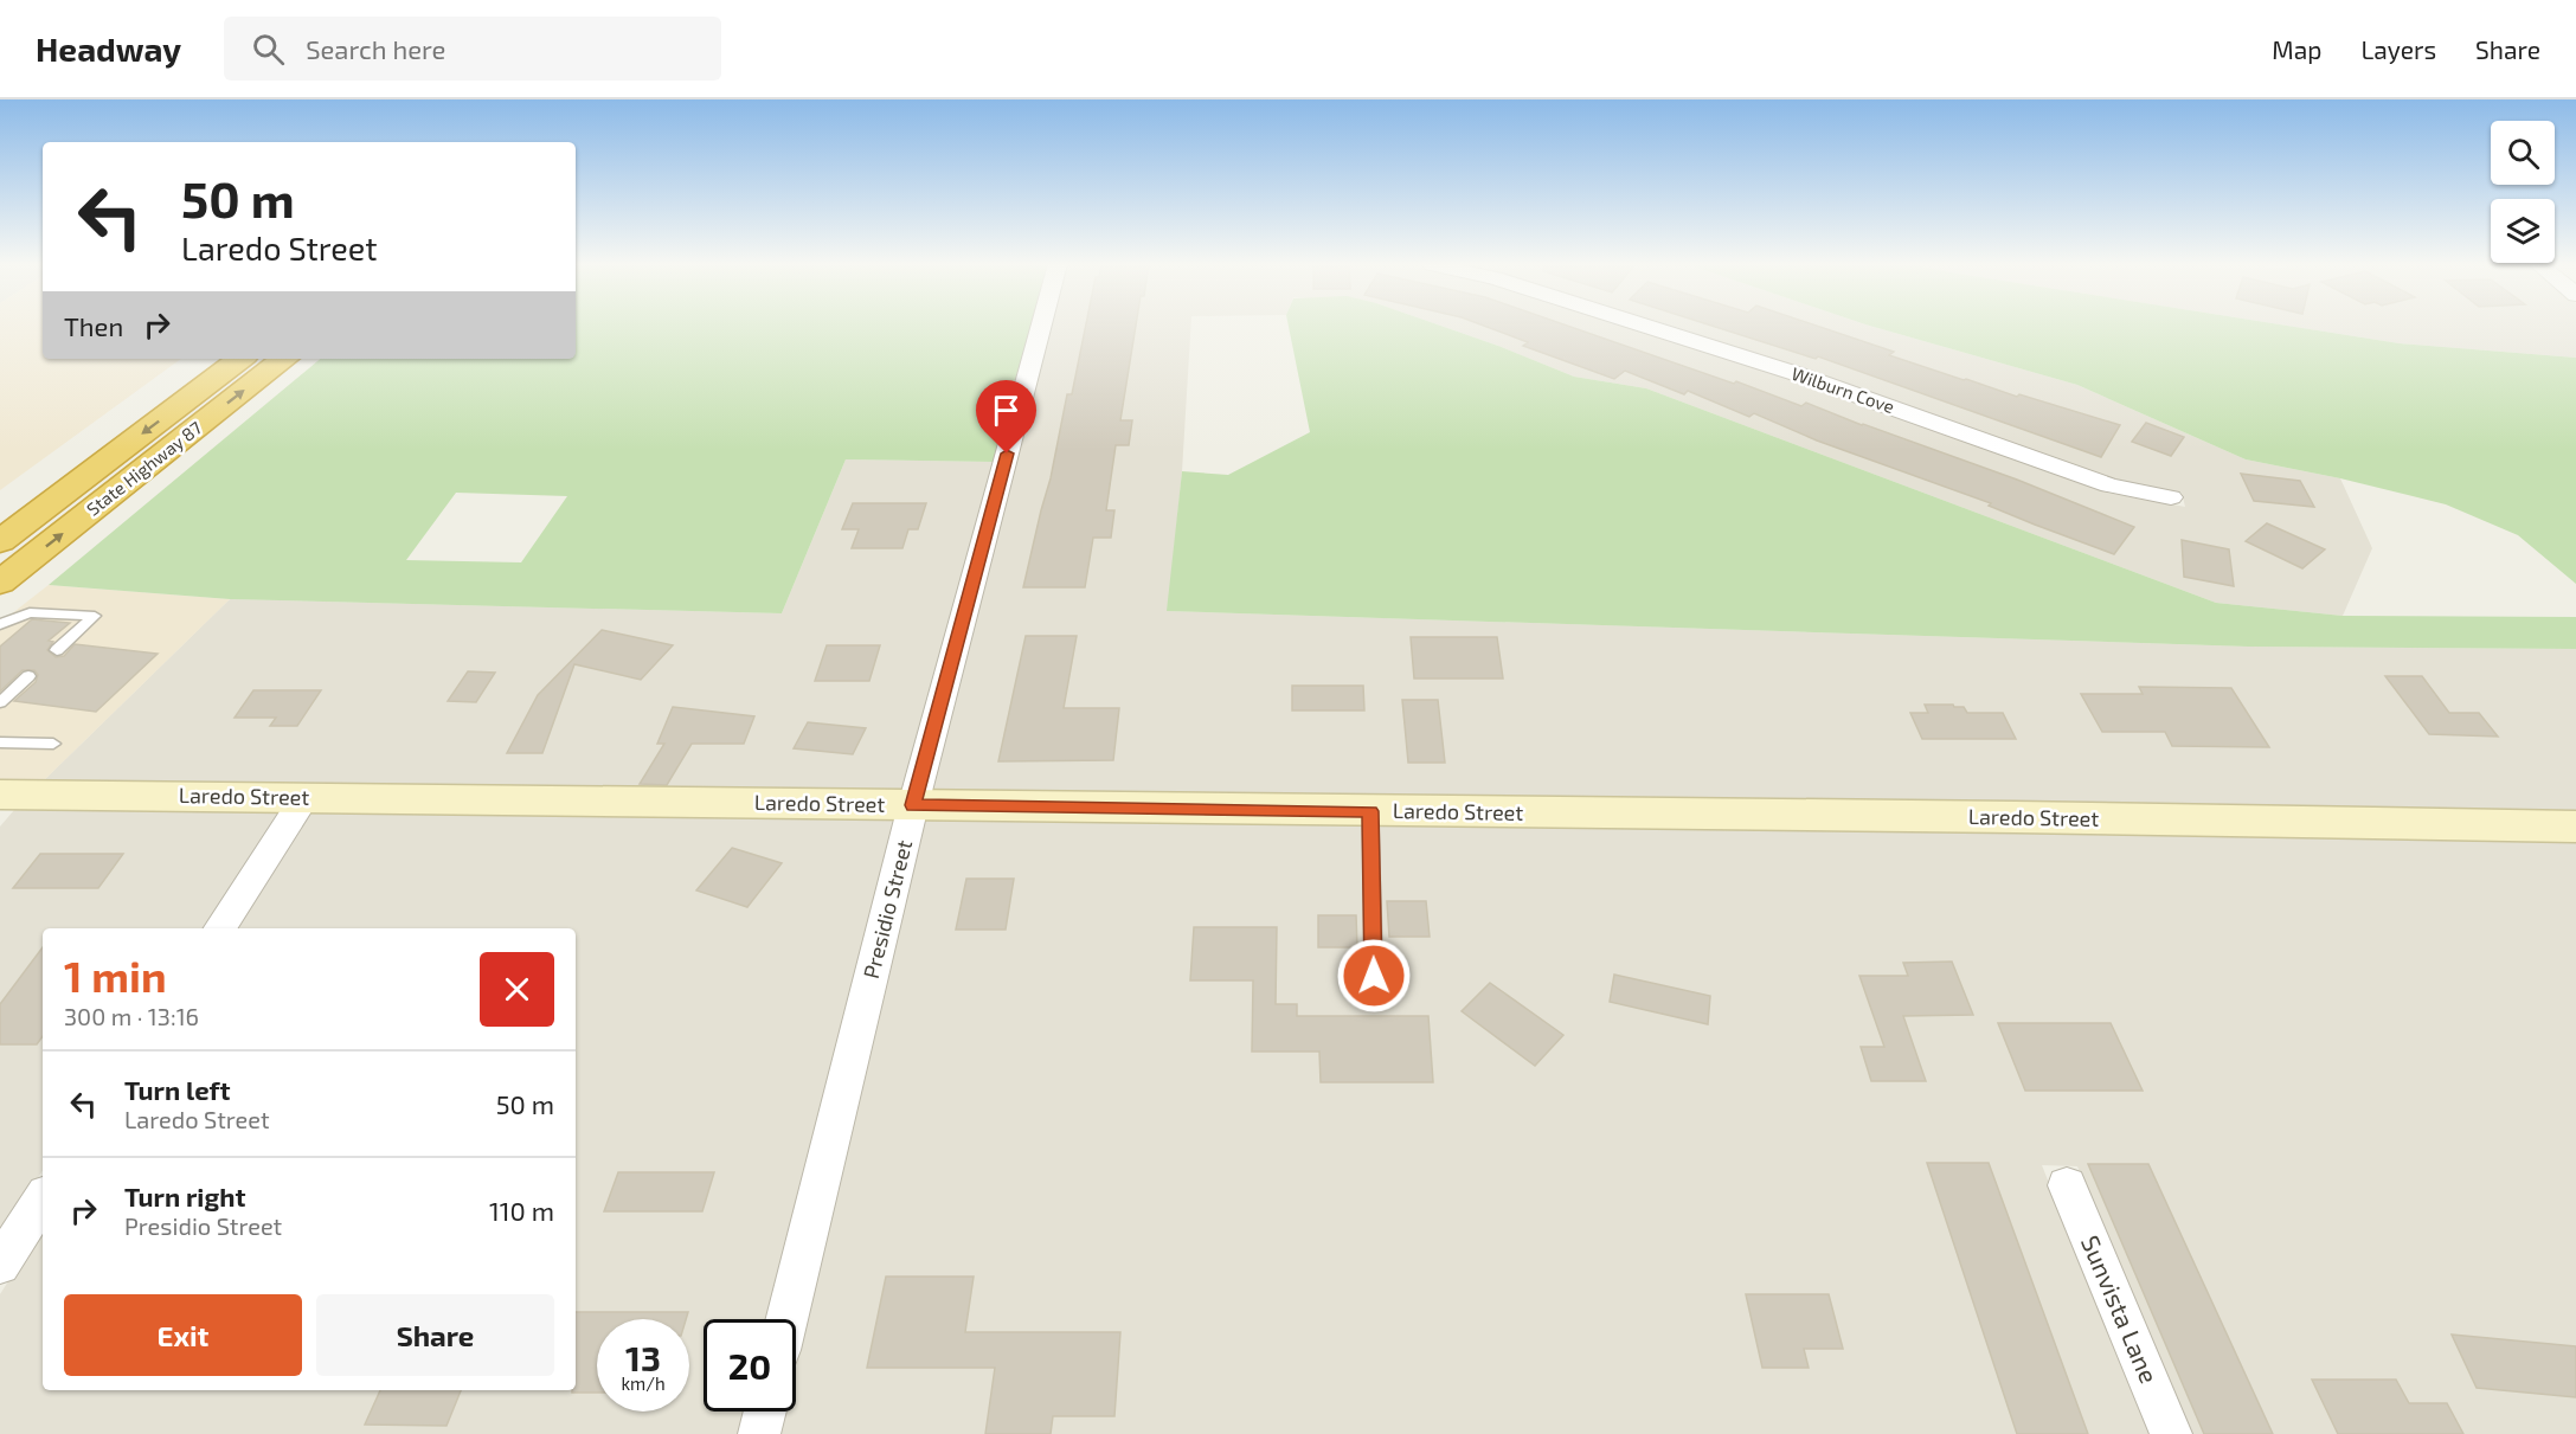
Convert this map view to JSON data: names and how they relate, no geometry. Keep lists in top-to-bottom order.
{
  "streets": {
    "highway": ["State Highway 87"],
    "street": [
      "Wilburn Cove",
      "Laredo Street",
      "Presidio Street",
      "Sunvista Lane"
    ]
  },
  "crossings": [
    ["Laredo Street", "Presidio Street"]
  ],
  "page": {
    "header": "Headway",
    "search": "Search here",
    "nav": ["Map", "Layers", "Share"],
    "turn": ["50 m", "Laredo Street"],
    "then": "Then",
    "heading": ["1 min", "300 m · 13:16"],
    "list": [
      {
        "name": "Turn left",
        "note": "Laredo Street",
        "value": "50 m"
      },
      {
        "name": "Turn right",
        "note": "Presidio Street",
        "value": "110 m"
      }
    ],
    "buttons": ["Exit", "Share"],
    "speed": "13 km/h",
    "limit": "20"
  }
}
